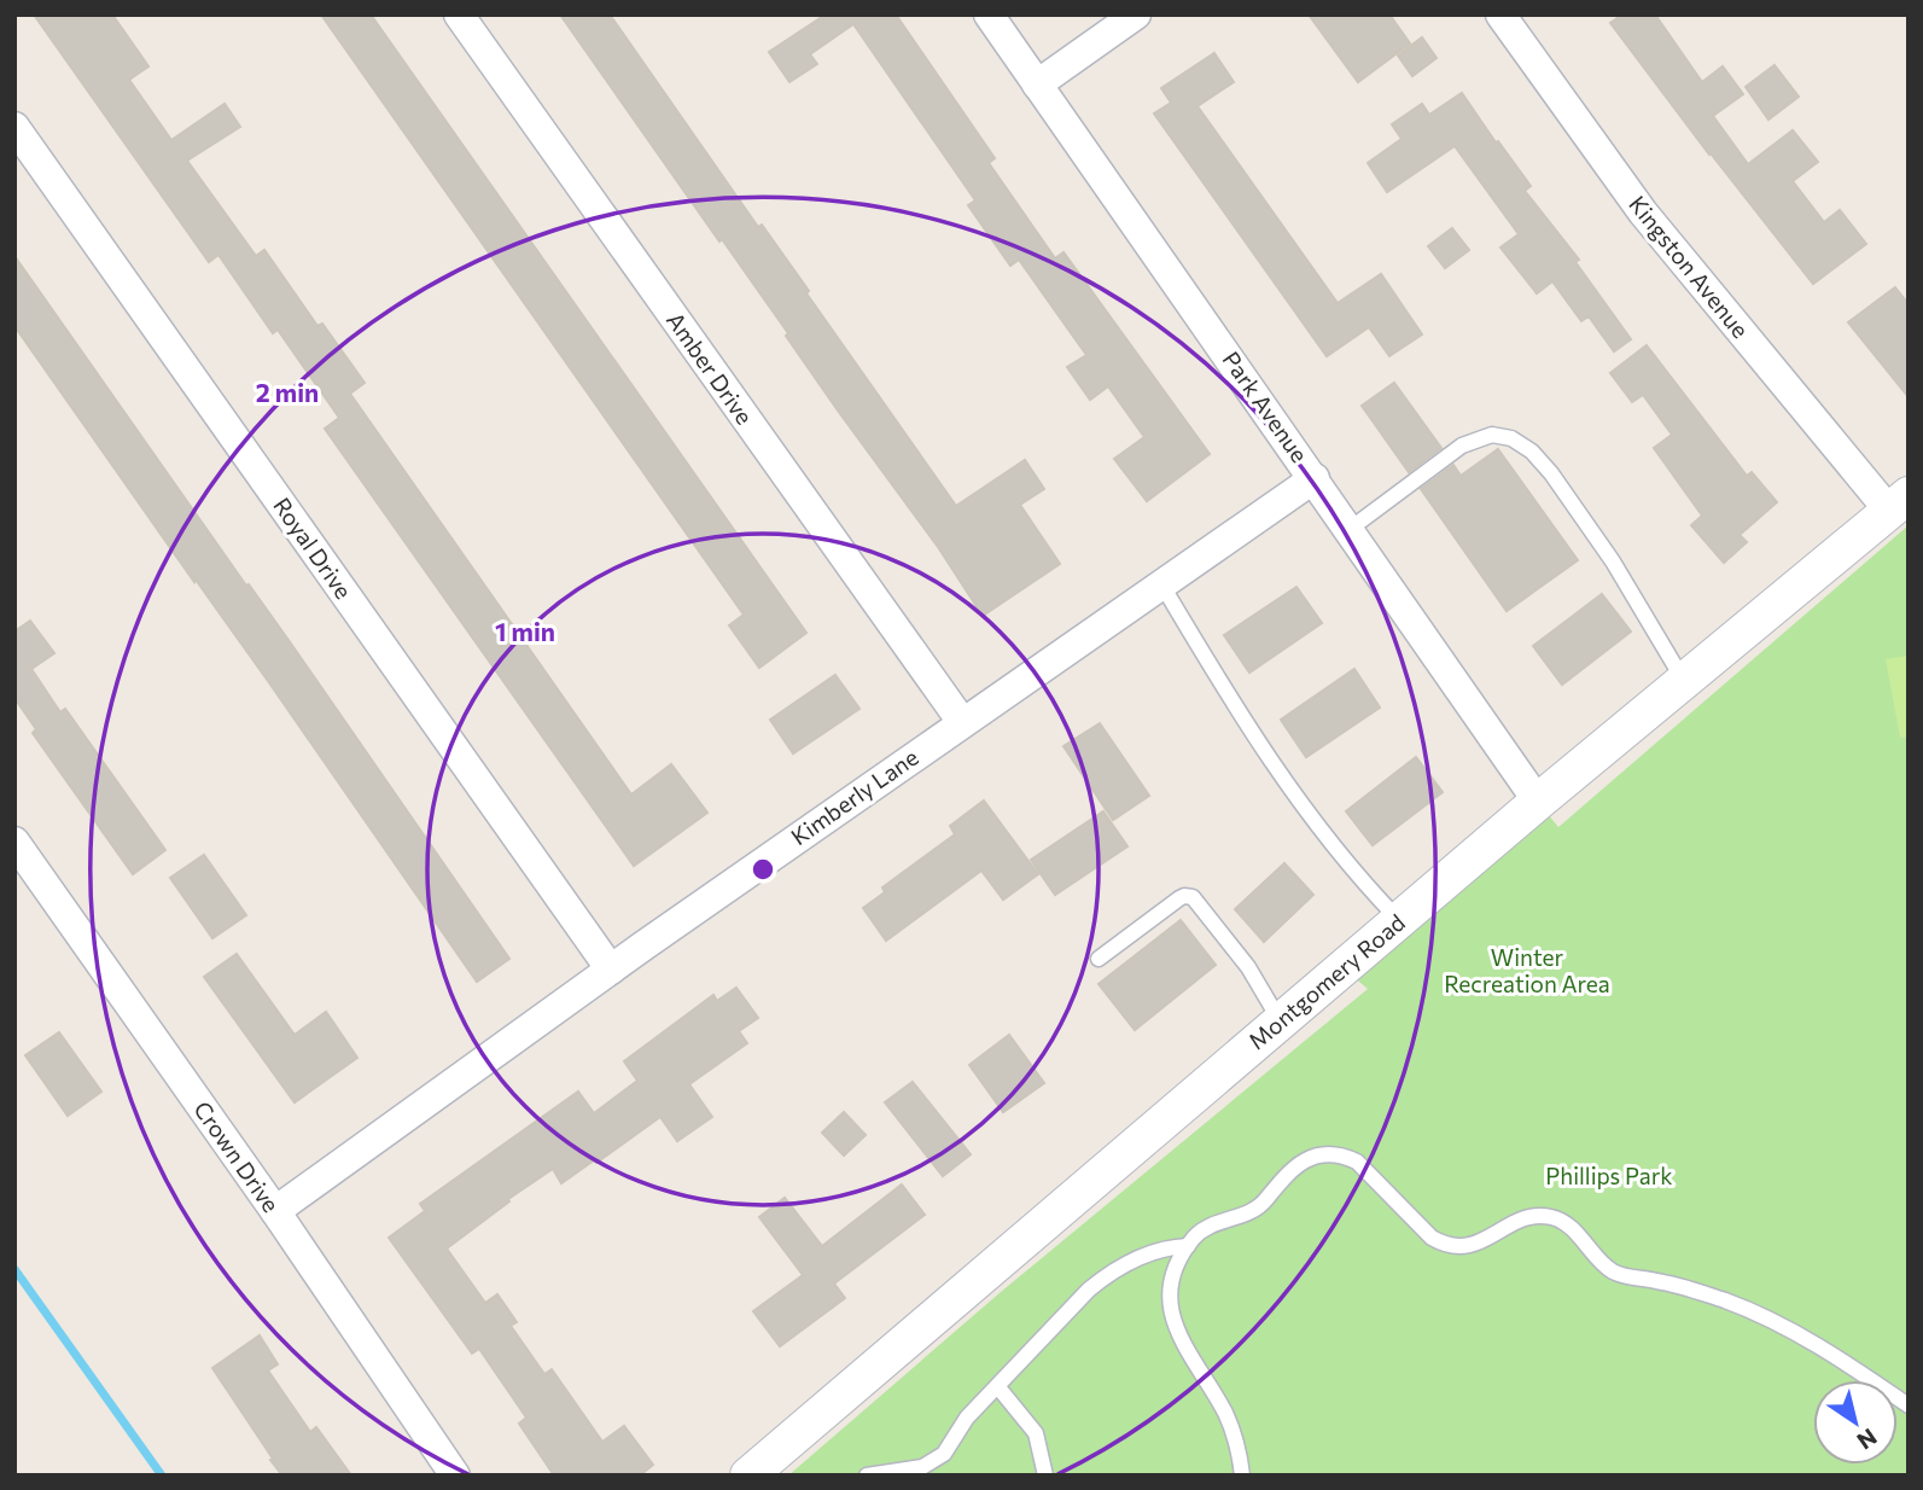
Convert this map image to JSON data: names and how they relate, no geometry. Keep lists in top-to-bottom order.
{
  "streets": {
    "street": [
      "Kingston Avenue",
      "Amber Drive",
      "Park Avenue",
      "Royal Drive",
      "Kimberly Lane",
      "Montgomery Road",
      "Crown Drive"
    ]
  },
  "crossings": [
    ["Kingston Avenue", "Montgomery Road"],
    ["Amber Drive", "Kimberly Lane"],
    ["Park Avenue", "Kimberly Lane"],
    ["Park Avenue", "Montgomery Road"],
    ["Royal Drive", "Kimberly Lane"],
    ["Kimberly Lane", "Crown Drive"]
  ],
  "parks": ["Winter Recreation Area", "Phillips Park"],
  "north": "bottom right",
  "rings": ["2 min", "1 min"]
}
